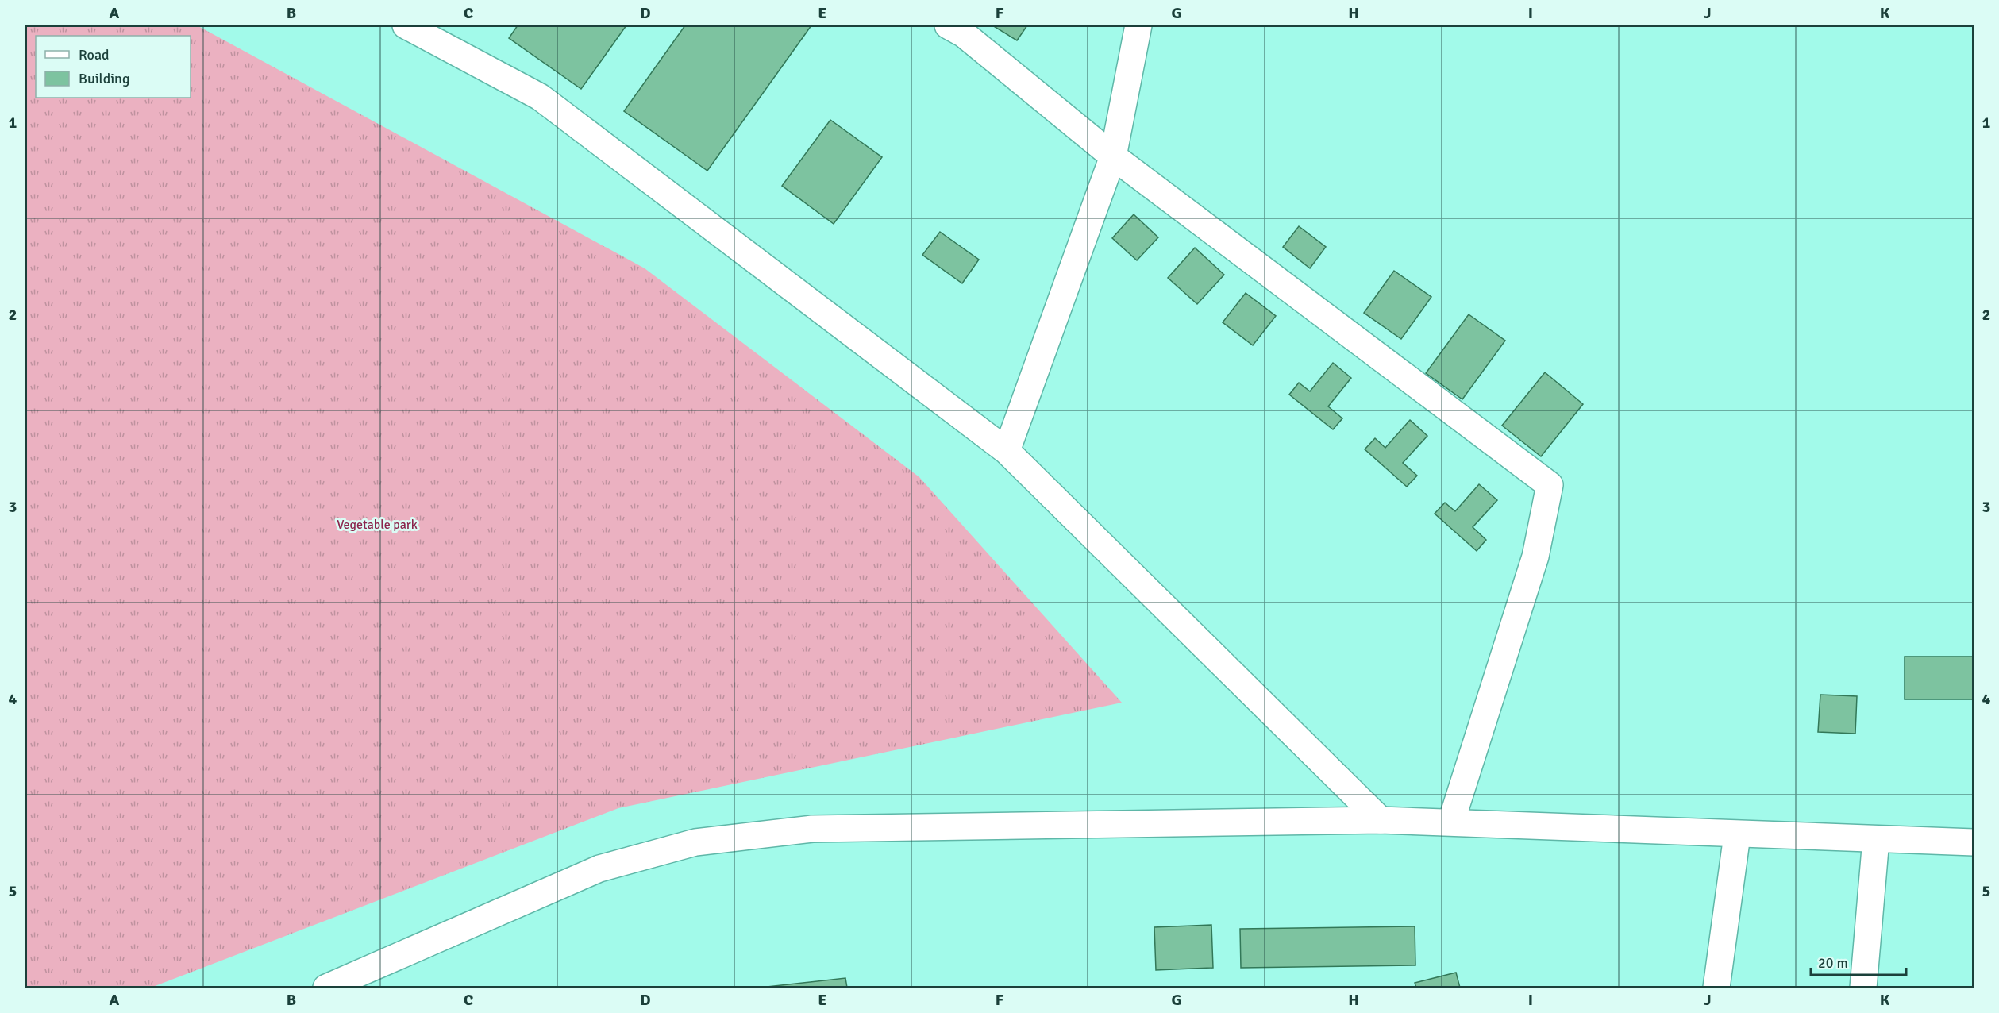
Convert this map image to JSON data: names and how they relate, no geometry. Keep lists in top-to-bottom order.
{
  "parks": ["Vegetable park"],
  "legend": ["Road", "Building"],
  "scale_bar": "20 m",
  "grid": {
    "columns": [
      "A",
      "B",
      "C",
      "D",
      "E",
      "F",
      "G",
      "H",
      "I",
      "J",
      "K"
    ],
    "rows": [
      "1",
      "2",
      "3",
      "4",
      "5"
    ]
  }
}
